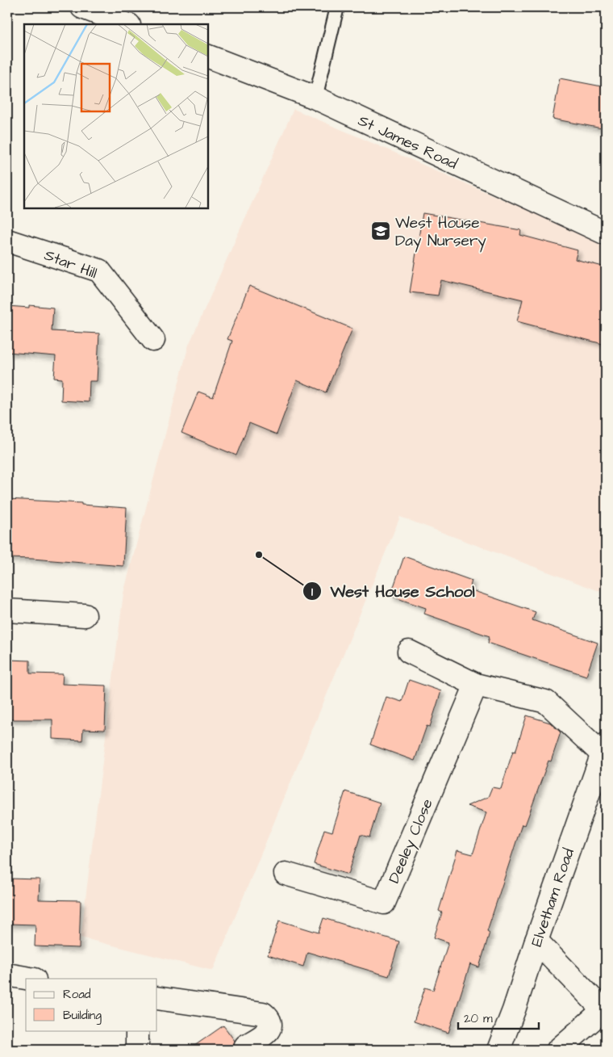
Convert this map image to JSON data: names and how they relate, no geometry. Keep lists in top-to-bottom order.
{
  "streets": {
    "street": [
      "St James Road",
      "Star Hill",
      "Deeley Close",
      "Elvetham Road"
    ]
  },
  "places": {
    "school or university": ["West House Day Nursery"],
    "other": ["West House School"]
  },
  "legend": ["Road", "Building"],
  "scale_bar": "20 m"
}
